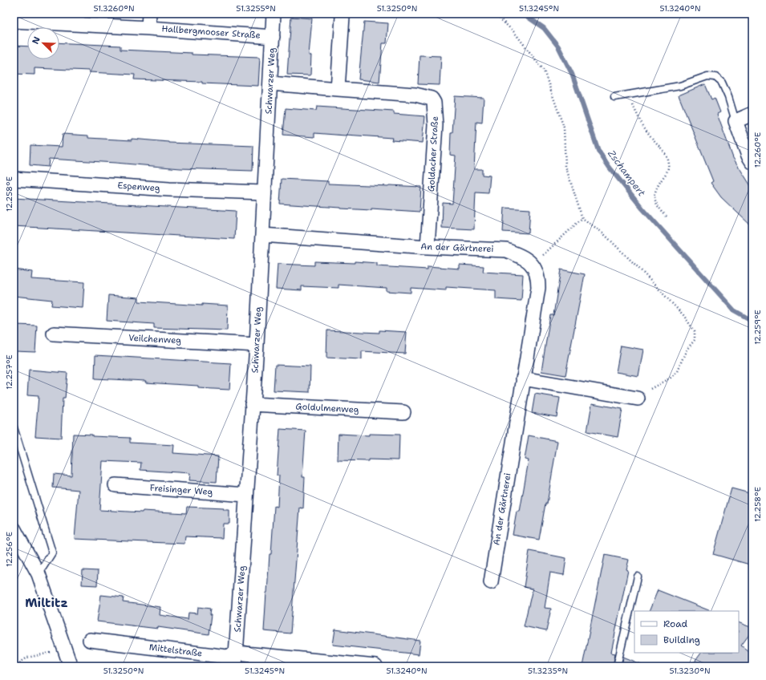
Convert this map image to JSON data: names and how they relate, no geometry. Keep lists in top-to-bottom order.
{
  "streets": {
    "street": [
      "Hallbergmooser Straße",
      "Schwarzer Weg",
      "Goldacher Straße",
      "Espenweg",
      "An der Gärtnerei",
      "Veilchenweg",
      "Goldulmenweg",
      "Freisinger Weg",
      "Mittelstraße"
    ]
  },
  "crossings": [
    ["Hallbergmooser Straße", "Schwarzer Weg"],
    ["Schwarzer Weg", "Goldacher Straße"],
    ["Schwarzer Weg", "Espenweg"],
    ["Schwarzer Weg", "An der Gärtnerei"],
    ["Schwarzer Weg", "Veilchenweg"],
    ["Schwarzer Weg", "Goldulmenweg"],
    ["Schwarzer Weg", "Freisinger Weg"],
    ["Schwarzer Weg", "Mittelstraße"],
    ["Goldacher Straße", "An der Gärtnerei"]
  ],
  "districts": ["Miltitz"],
  "water": ["Zschampert"],
  "legend": ["Road", "Building"],
  "north": "top left",
  "coordinates": [
    "51.3260°N",
    "51.3255°N",
    "51.3250°N",
    "51.3245°N",
    "51.3240°N",
    "12.260°E",
    "12.258°E",
    "12.259°E",
    "12.257°E",
    "12.256°E",
    "51.3235°N",
    "51.3230°N"
  ]
}
